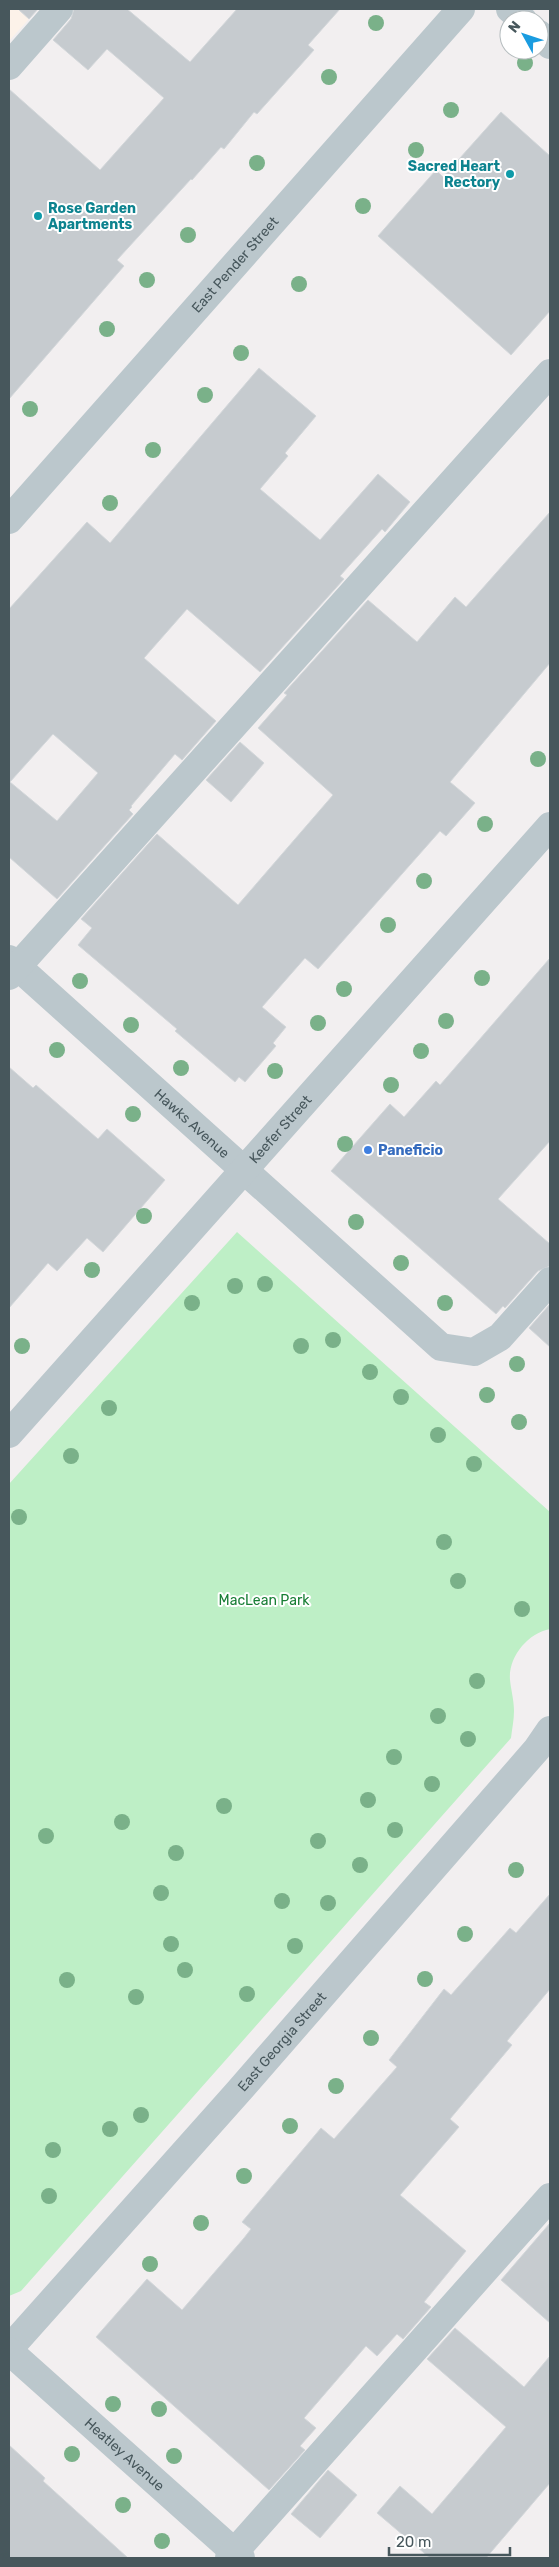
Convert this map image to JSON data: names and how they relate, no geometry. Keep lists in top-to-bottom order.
{
  "streets": {
    "street": [
      "East Pender Street",
      "Hawks Avenue",
      "Keefer Street",
      "East Georgia Street",
      "Heatley Avenue"
    ]
  },
  "crossings": [
    ["Hawks Avenue", "Keefer Street"],
    ["East Georgia Street", "Heatley Avenue"]
  ],
  "parks": ["MacLean Park"],
  "places": ["Sacred Heart Rectory", "Rose Garden Apartments", "Paneficio"],
  "scale_bar": "20 m",
  "north": "top left"
}
